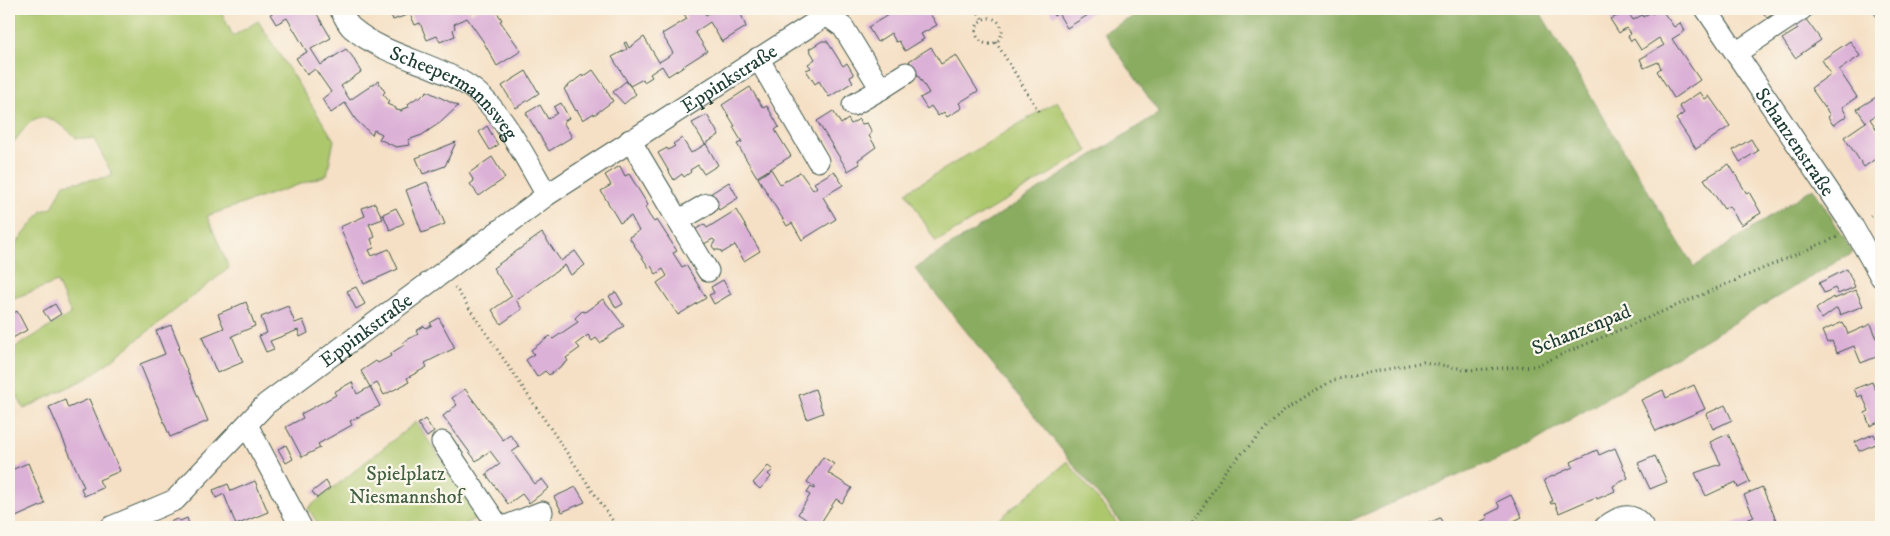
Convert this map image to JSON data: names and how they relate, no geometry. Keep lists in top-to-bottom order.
{
  "streets": {
    "street": ["Eppinkstraße", "Scheepermannsweg", "Schanzenstraße"],
    "path": ["Schanzenpad"]
  },
  "crossings": [
    ["Eppinkstraße", "Scheepermannsweg"],
    ["Schanzenstraße", "Schanzenpad"]
  ],
  "parks": ["Spielplatz Niesmannshof"]
}
